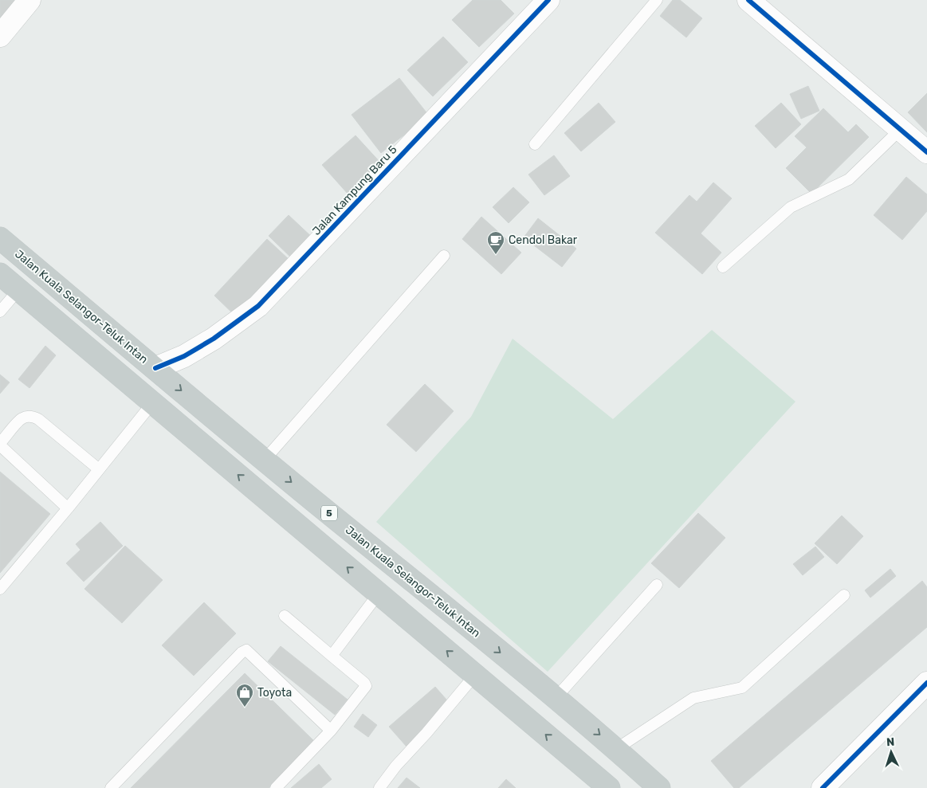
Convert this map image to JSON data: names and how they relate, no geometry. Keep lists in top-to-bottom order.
{
  "streets": {
    "highway": ["Jalan Kuala Selangor-Teluk Intan", "5"],
    "street": ["Jalan Kampung Baru 5"]
  },
  "crossings": [
    ["Jalan Kampung Baru 5", "Jalan Kuala Selangor-Teluk Intan"]
  ],
  "places": {
    "cafe": ["Cendol Bakar"],
    "shop": ["Toyota"]
  },
  "north": "top"
}
